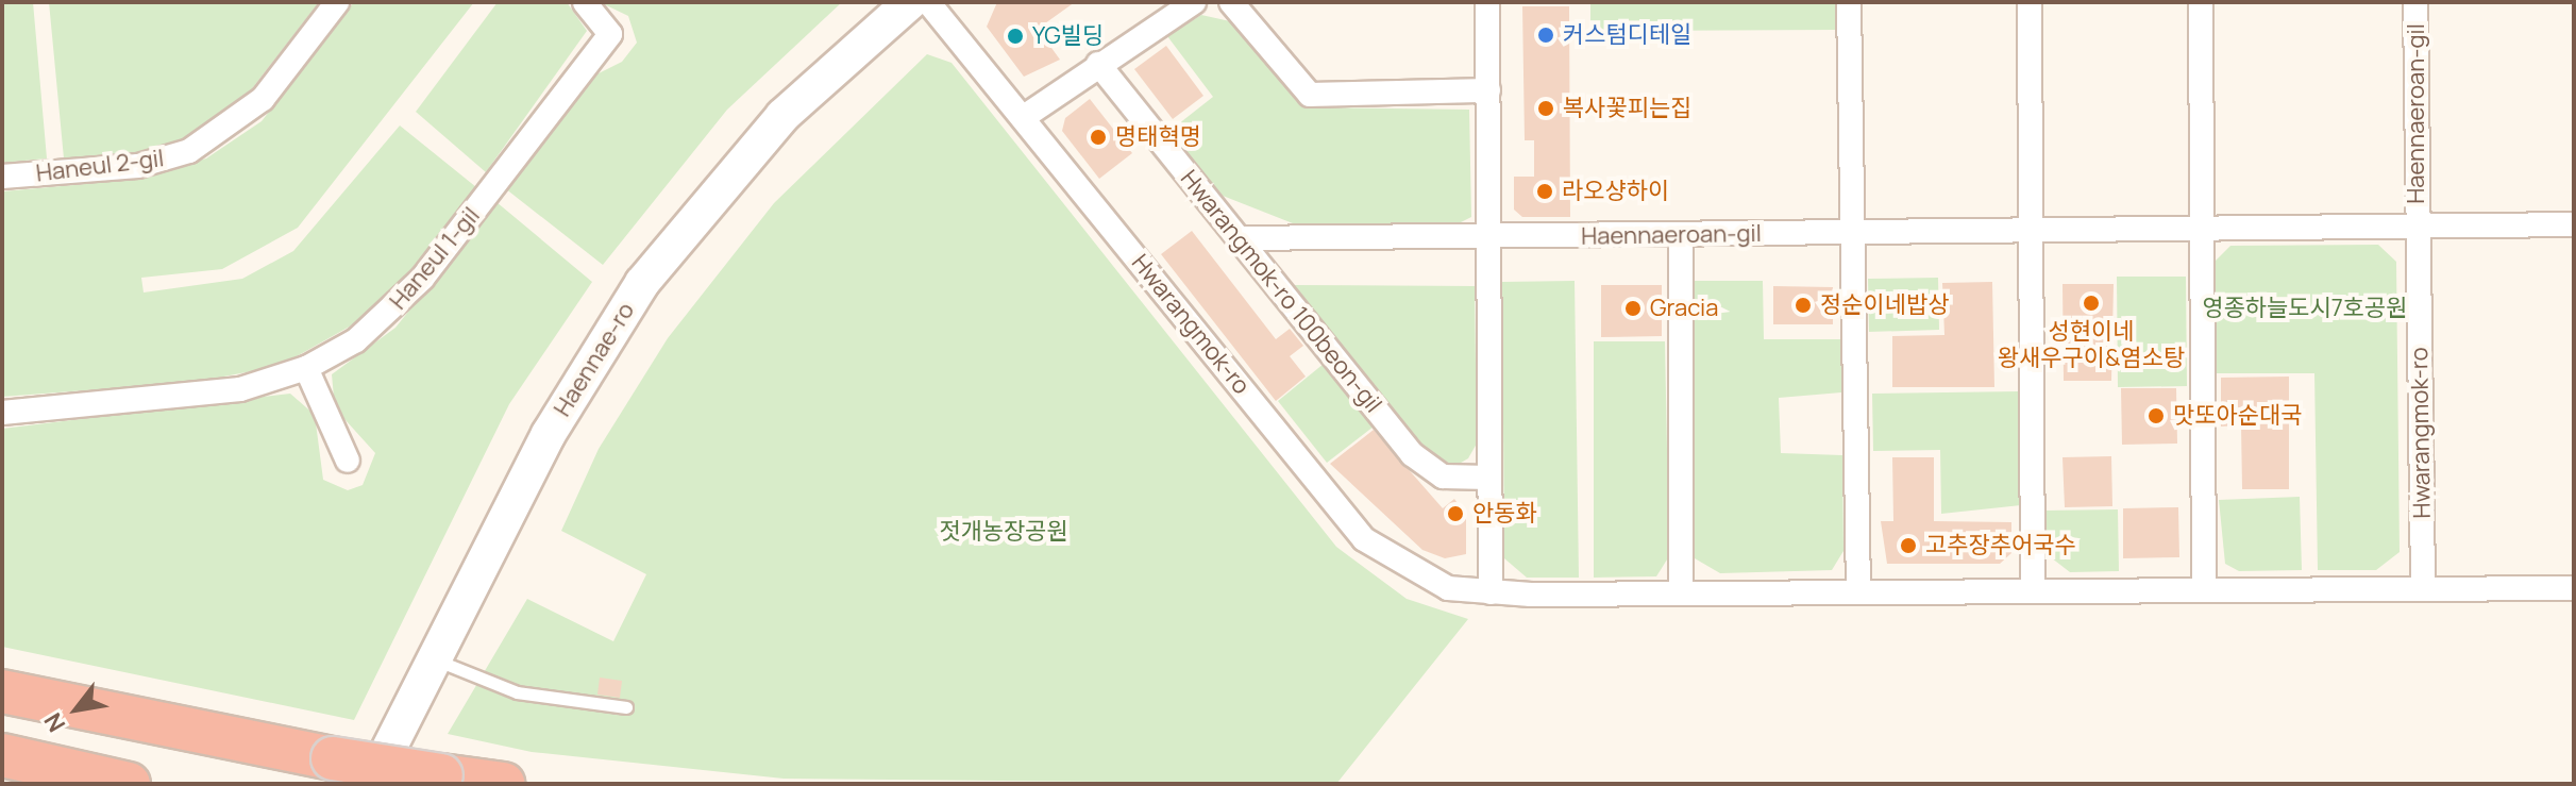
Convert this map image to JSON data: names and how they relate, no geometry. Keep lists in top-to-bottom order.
{
  "streets": {
    "main road": ["Haennae-ro"],
    "street": [
      "Haennaeroan-gil",
      "Haneul 2-gil",
      "Haneul 1-gil",
      "Hwarangmok-ro 100beon-gil",
      "Hwarangmok-ro"
    ]
  },
  "crossings": [
    ["Haennaeroan-gil", "Hwarangmok-ro 100beon-gil"],
    ["Haennaeroan-gil", "Hwarangmok-ro"]
  ],
  "parks": ["영종하늘도시7호공원", "젓개농장공원"],
  "places": [
    "커스텀디테일",
    "YG빌딩",
    "복사꽃피는집",
    "명태혁명",
    "라오샹하이",
    "성현이네 왕새우구이&염소탕",
    "정순이네밥상",
    "Gracia",
    "맛또아순대국",
    "안동화",
    "고추장추어국수"
  ],
  "north": "bottom left"
}
